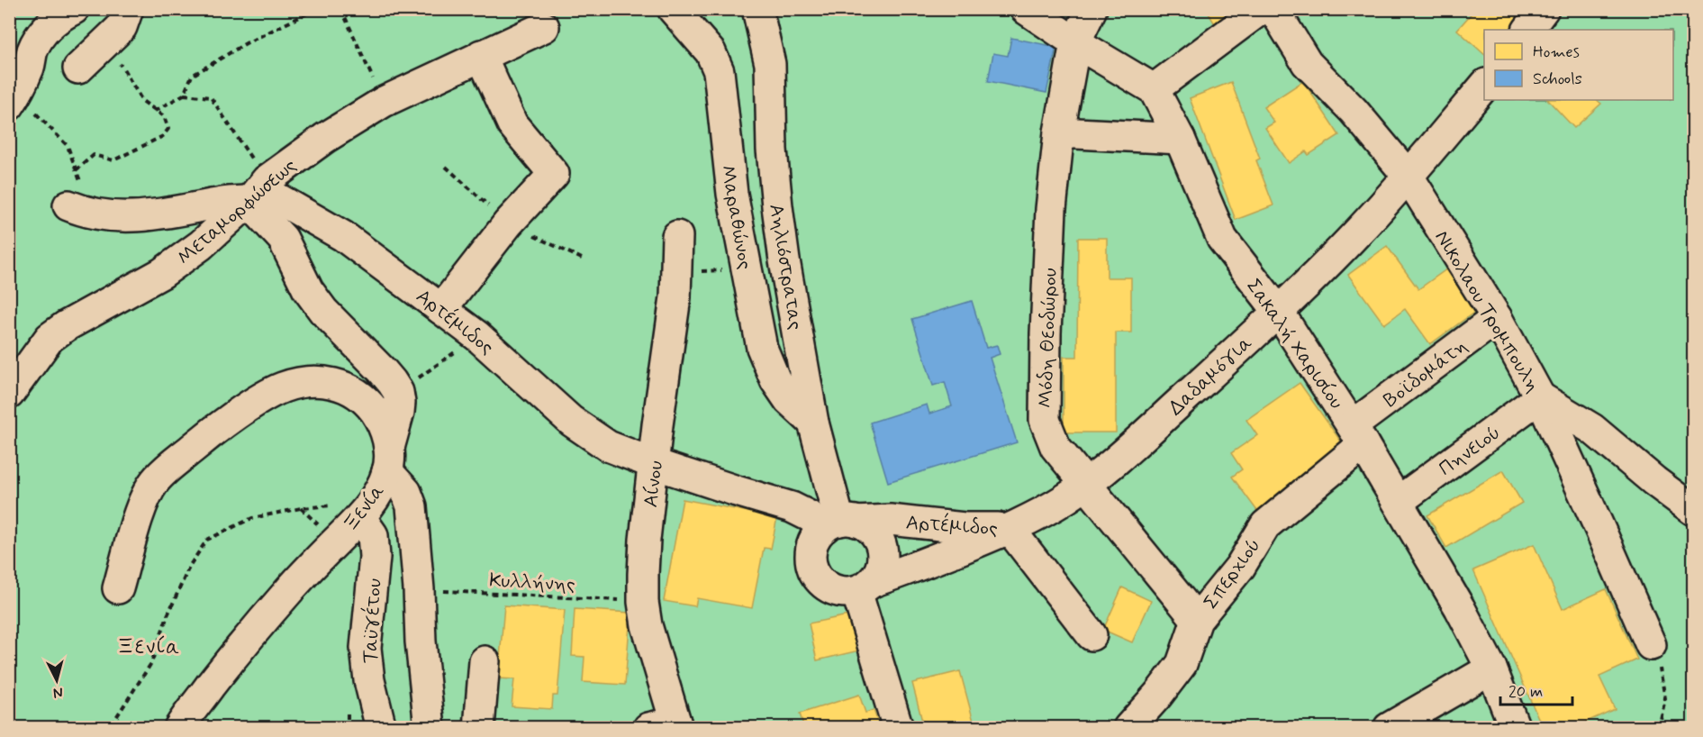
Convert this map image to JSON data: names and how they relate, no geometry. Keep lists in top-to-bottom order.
{
  "streets": {
    "street": [
      "Μεταμορφώσεως",
      "Μαραθώνος",
      "Αηλιόστρατας",
      "Νικολαου Τρομπουλη",
      "Αρτέμιδος",
      "Μόδη Θεοδώρου",
      "Σακαλή Χαρισίου",
      "Βοϊδομάτη",
      "Δαδαμόγια",
      "Πηνειού",
      "Αίνου",
      "Ξενία",
      "Σπερχιού",
      "Ταϋγέτου"
    ],
    "path": ["Κυλλήνης"]
  },
  "crossings": [
    ["Μεταμορφώσεως", "Αρτέμιδος"],
    ["Μαραθώνος", "Αηλιόστρατας"],
    ["Αηλιόστρατας", "Αρτέμιδος"],
    ["Αηλιόστρατας", "Δαδαμόγια"],
    ["Νικολαου Τρομπουλη", "Βοϊδομάτη"],
    ["Νικολαου Τρομπουλη", "Δαδαμόγια"],
    ["Νικολαου Τρομπουλη", "Πηνειού"],
    ["Αρτέμιδος", "Δαδαμόγια"],
    ["Αρτέμιδος", "Αίνου"],
    ["Μόδη Θεοδώρου", "Δαδαμόγια"],
    ["Μόδη Θεοδώρου", "Σπερχιού"],
    ["Σακαλή Χαρισίου", "Βοϊδομάτη"],
    ["Σακαλή Χαρισίου", "Δαδαμόγια"],
    ["Σακαλή Χαρισίου", "Πηνειού"],
    ["Σακαλή Χαρισίου", "Σπερχιού"],
    ["Βοϊδομάτη", "Σπερχιού"],
    ["Αίνου", "Κυλλήνης"],
    ["Ξενία", "Ταϋγέτου"]
  ],
  "districts": ["Ξενία"],
  "legend": ["Homes", "Schools"],
  "scale_bar": "20 m",
  "north": "bottom"
}
